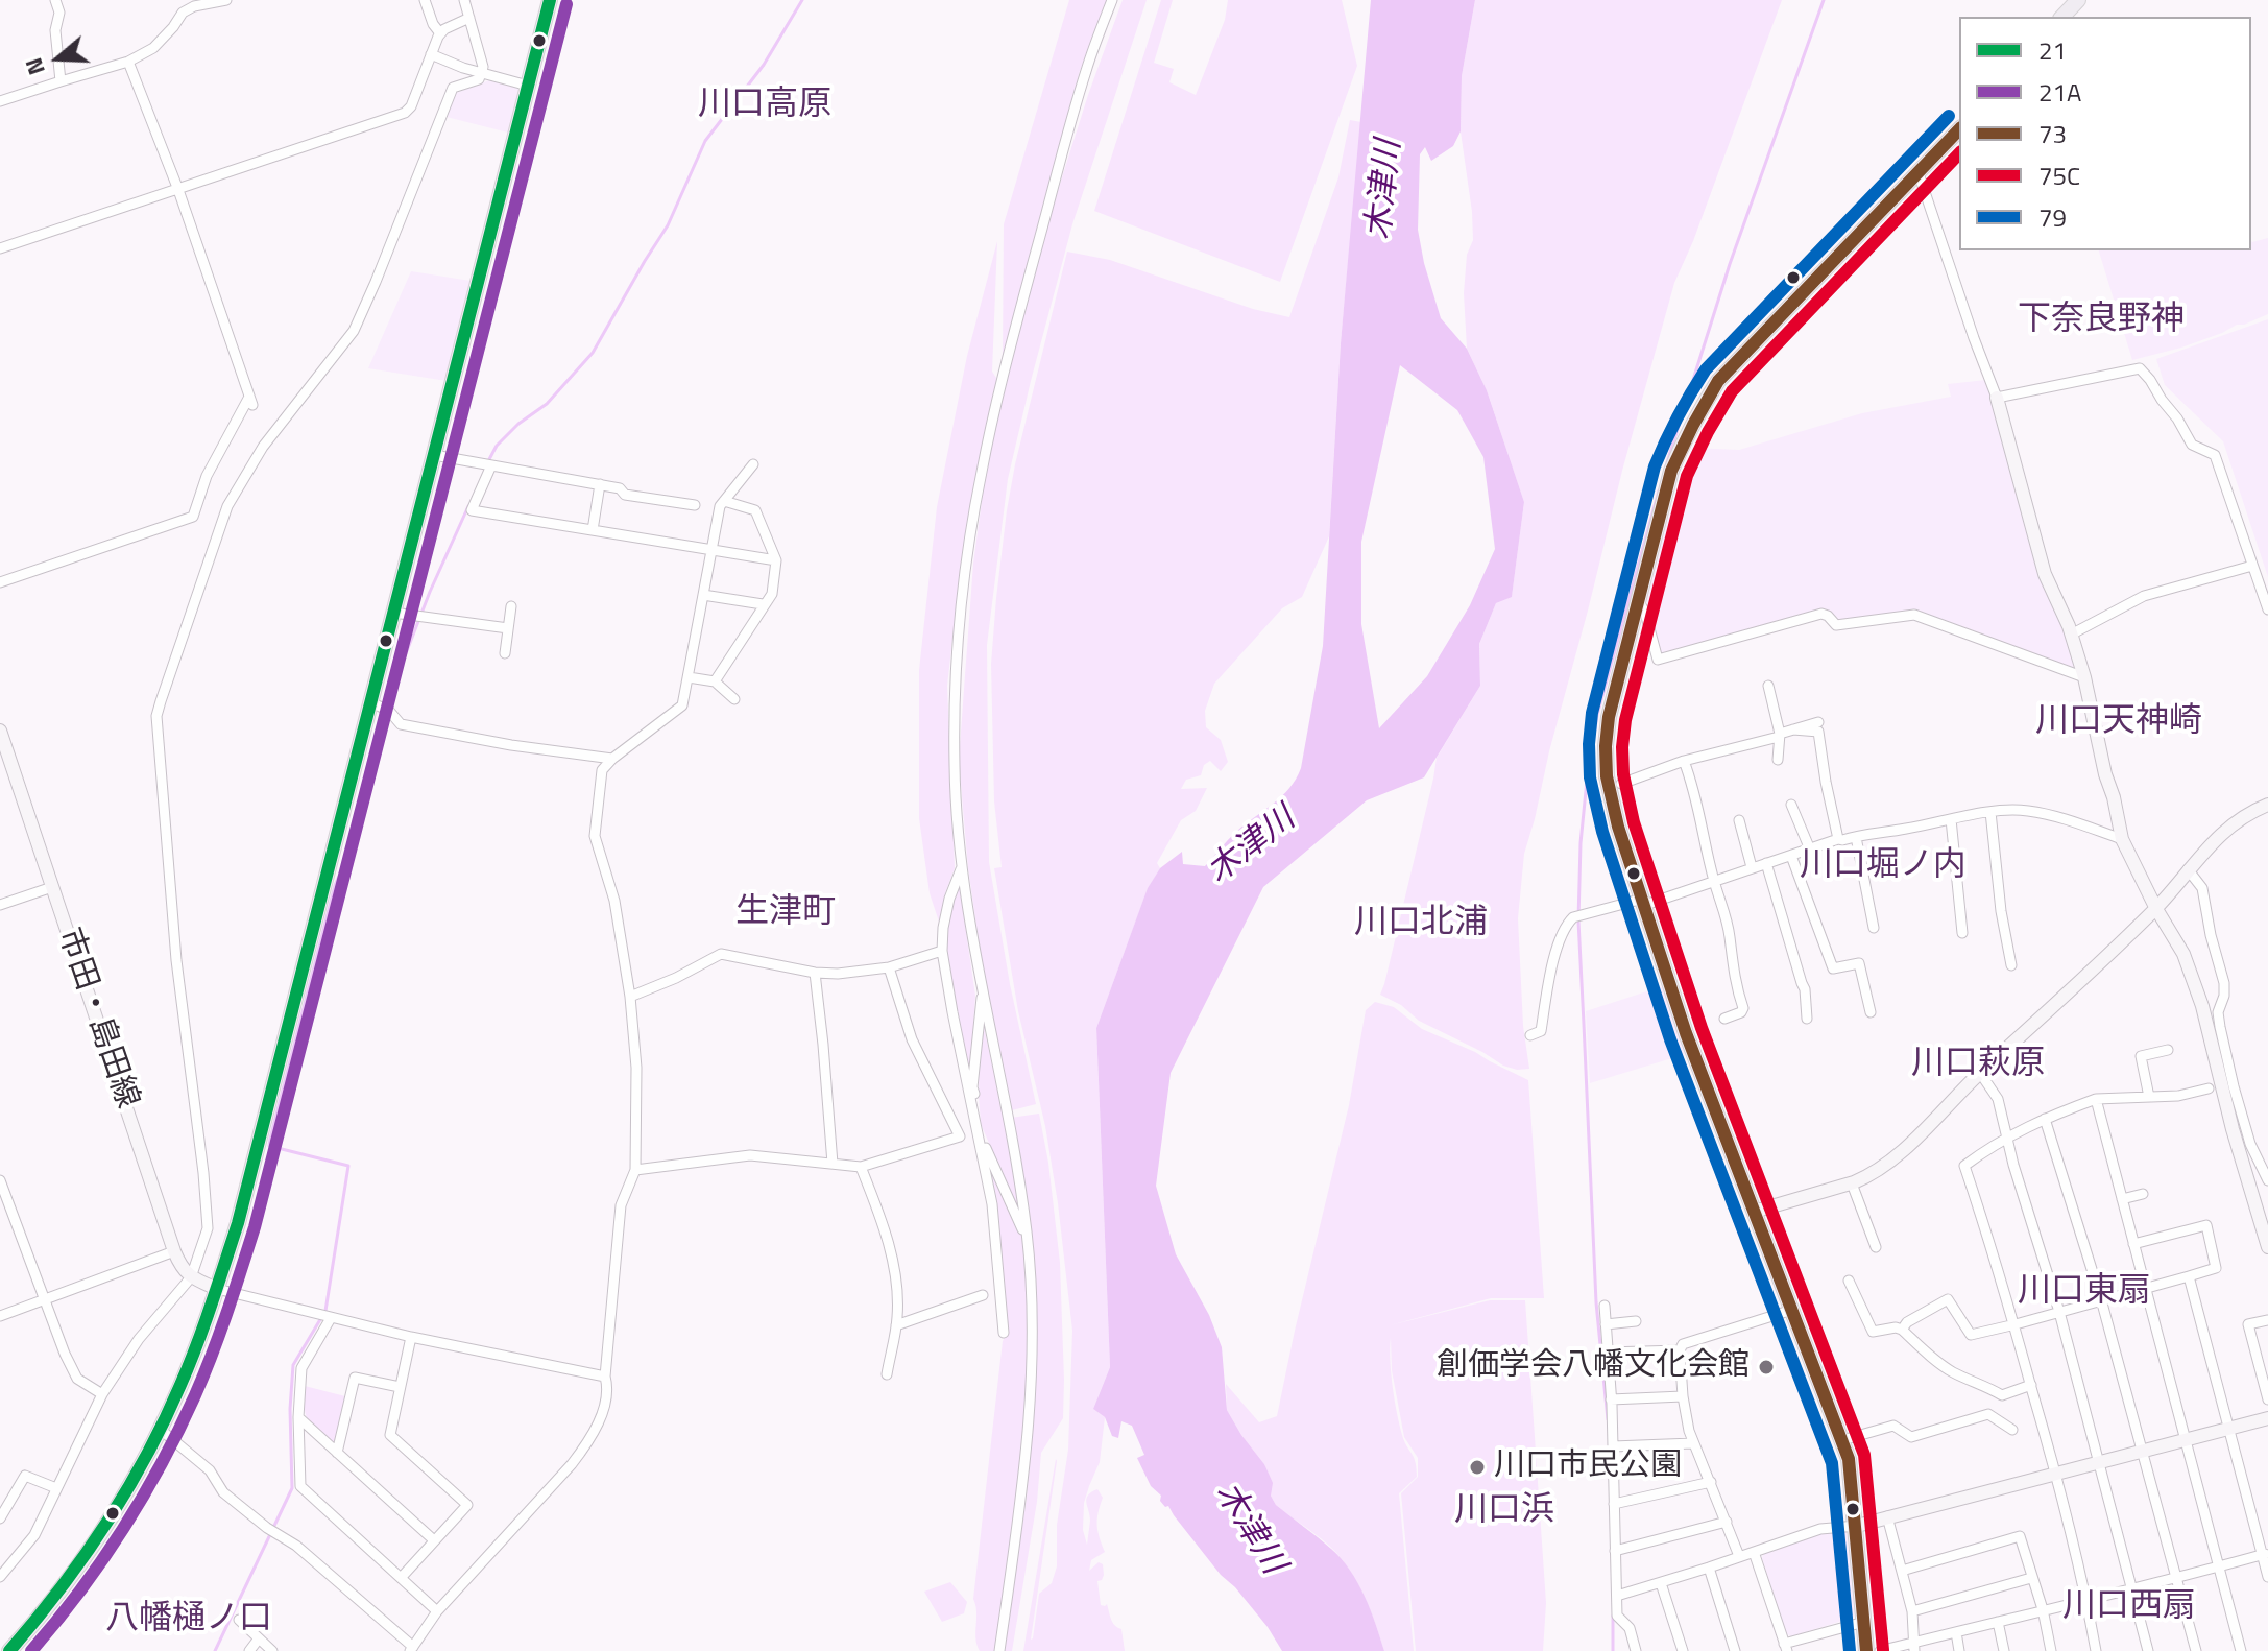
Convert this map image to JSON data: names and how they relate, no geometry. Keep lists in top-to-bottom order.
{
  "streets": {
    "street": ["市田・島田線"]
  },
  "districts": [
    "川口高原",
    "下奈良野神",
    "川口天神崎",
    "川口堀ノ内",
    "生津町",
    "川口北浦",
    "川口萩原",
    "川口東扇",
    "川口浜",
    "川口西扇",
    "八幡樋ノ口"
  ],
  "water": ["木津川"],
  "places": ["創価学会八幡文化会館", "川口市民公園"],
  "lines": [
    "transit line 21",
    "transit line 21A",
    "transit line 79",
    "transit line 73",
    "transit line 75C"
  ],
  "legend": [
    "21",
    "21A",
    "73",
    "75C",
    "79"
  ],
  "north": "left"
}
